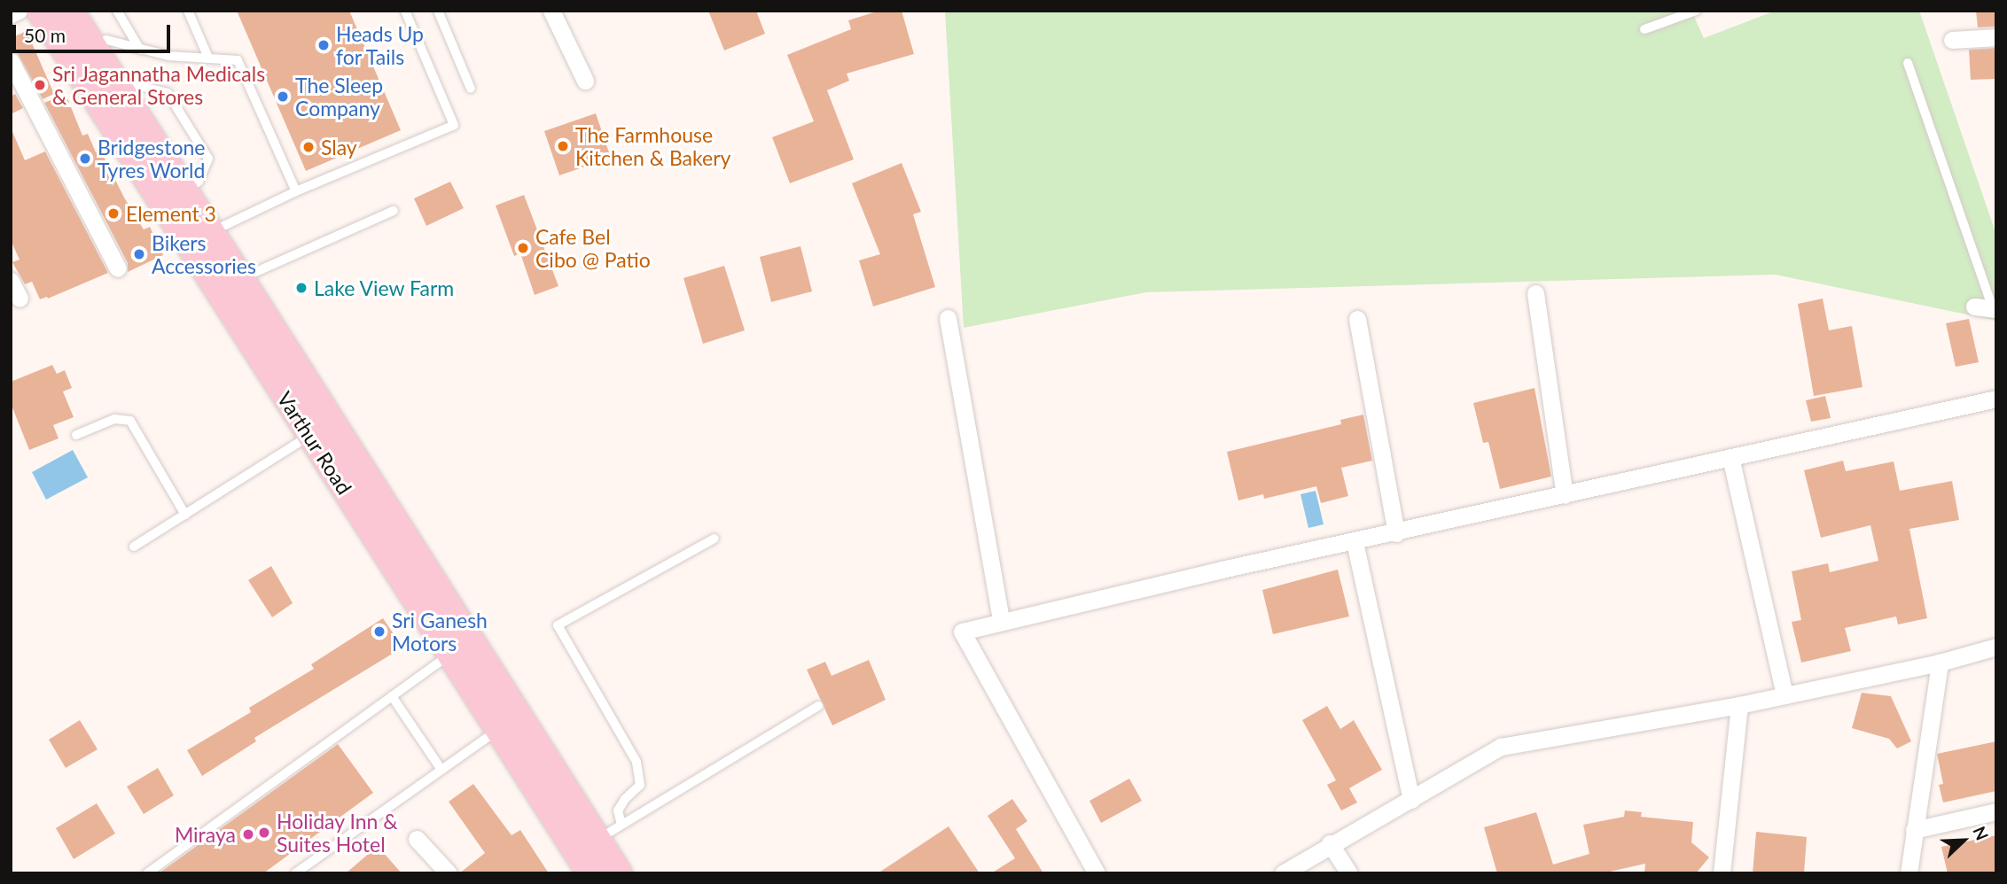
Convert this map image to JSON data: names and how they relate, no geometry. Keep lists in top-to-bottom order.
{
  "streets": {
    "main road": ["Varthur Road"]
  },
  "places": [
    "Heads Up for Tails",
    "Sri Jagannatha Medicals & General Stores",
    "The Sleep Company",
    "The Farmhouse Kitchen & Bakery",
    "Slay",
    "Bridgestone Tyres World",
    "Element 3",
    "Cafe Bel Cibo @ Patio",
    "Bikers Accessories",
    "Lake View Farm",
    "Sri Ganesh Motors",
    "Holiday Inn & Suites Hotel",
    "Miraya"
  ],
  "scale_bar": "50 m",
  "north": "top right"
}
